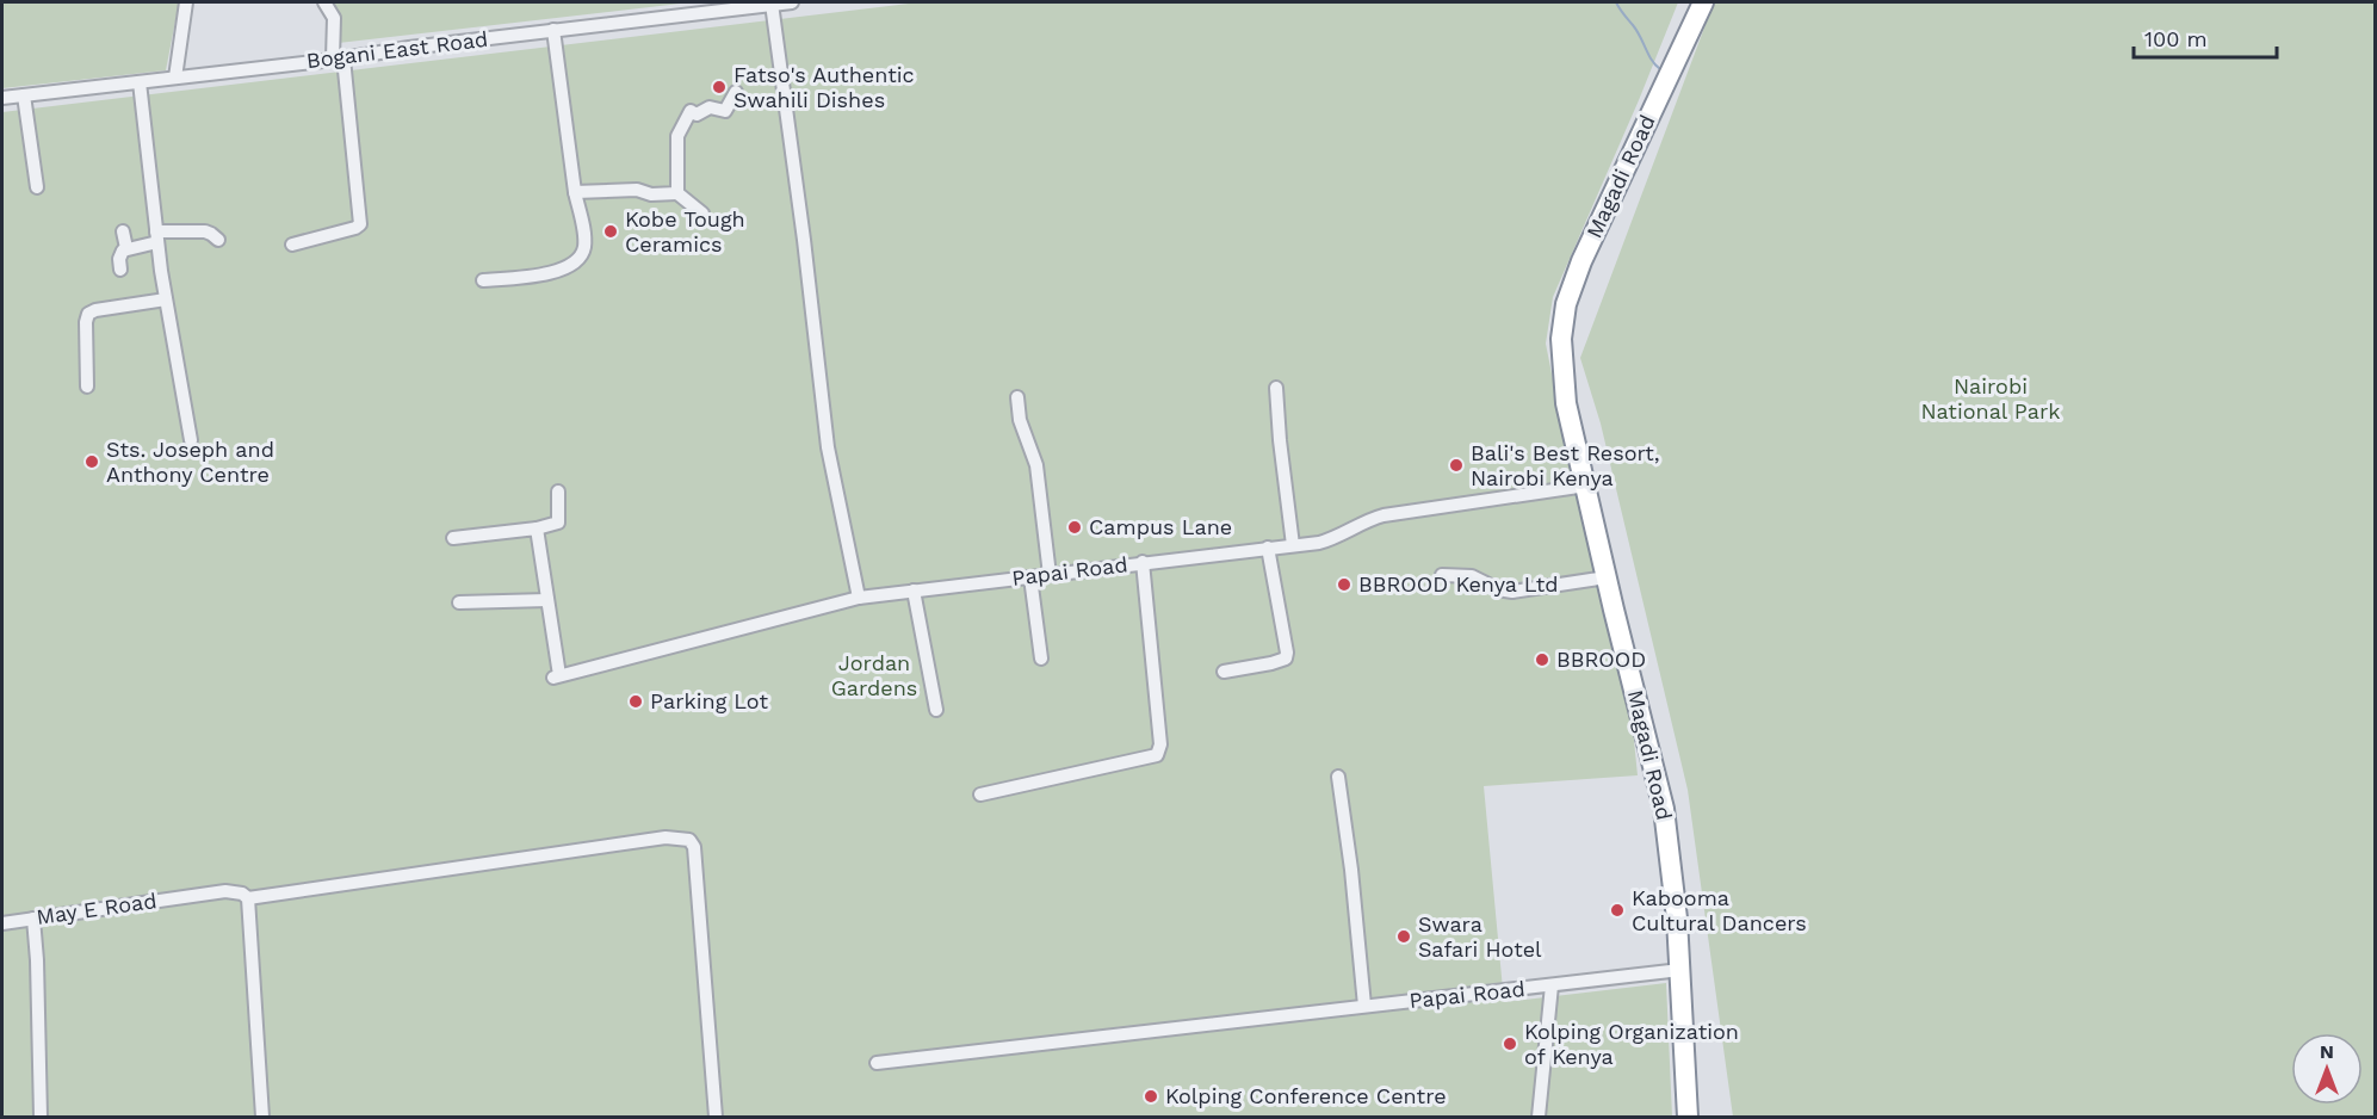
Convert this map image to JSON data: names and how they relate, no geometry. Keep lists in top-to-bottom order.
{
  "streets": {
    "highway": ["Magadi Road"],
    "street": ["Bogani East Road", "Papai Road", "May E Road"]
  },
  "crossings": [
    ["Magadi Road", "Papai Road"]
  ],
  "parks": ["Nairobi National Park", "Jordan Gardens"],
  "places": [
    "Fatso's Authentic Swahili Dishes",
    "Kobe Tough Ceramics",
    "Sts. Joseph and Anthony Centre",
    "Bali's Best Resort, Nairobi Kenya",
    "Campus Lane",
    "BBROOD Kenya Ltd",
    "BBROOD",
    "Parking Lot",
    "Kabooma Cultural Dancers",
    "Swara Safari Hotel",
    "Kolping Organization of Kenya",
    "Kolping Conference Centre"
  ],
  "scale_bar": "100 m",
  "north": "top"
}
